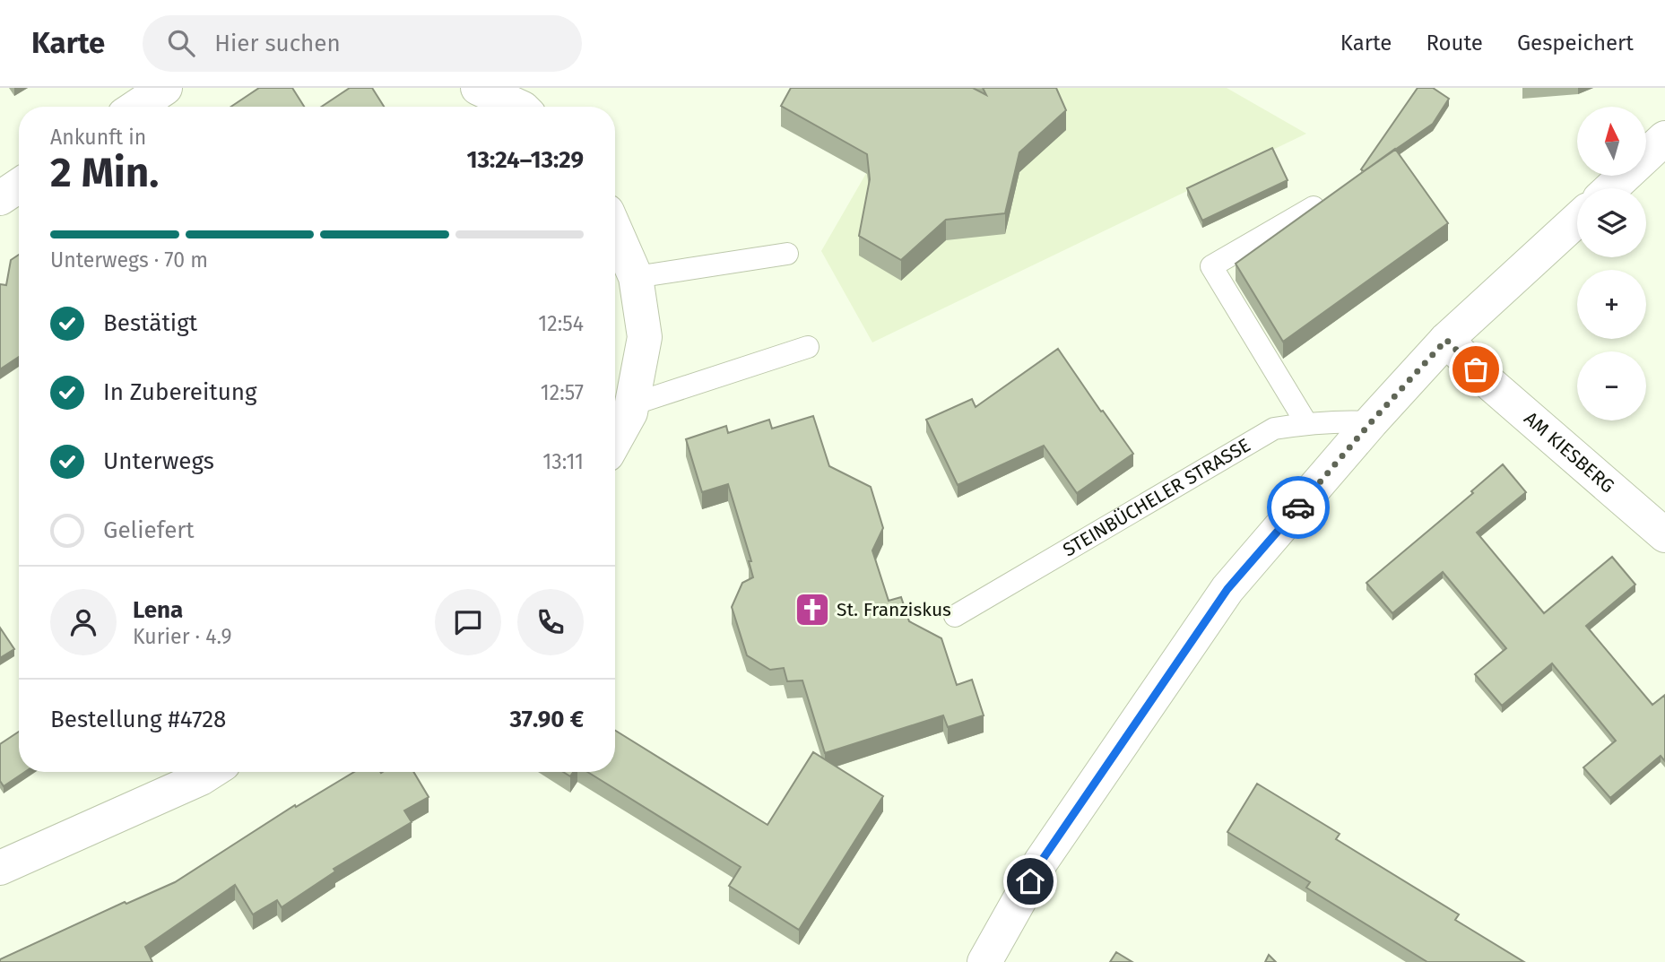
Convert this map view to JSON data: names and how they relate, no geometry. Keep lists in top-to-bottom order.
{
  "streets": {
    "street": ["AM KIESBERG"],
    "lane": ["STEINBÜCHELER STRASSE"]
  },
  "places": {
    "church": ["St. Franziskus"]
  },
  "north": "top",
  "page": {
    "header": "Karte",
    "search": "Hier suchen",
    "nav": ["Karte", "Route", "Gespeichert"],
    "map_buttons": ["+", "−"],
    "heading": ["2 Min.", "Ankunft in", "13:24–13:29"],
    "panel": [
      "Lena",
      "Kurier · 4.9",
      "Bestellung #4728",
      "37.90 €"
    ],
    "bar": "Unterwegs · 70 m",
    "list": [
      ["Bestätigt", "12:54"],
      ["In Zubereitung", "12:57"],
      ["Unterwegs", "13:11"],
      "Geliefert"
    ]
  }
}
